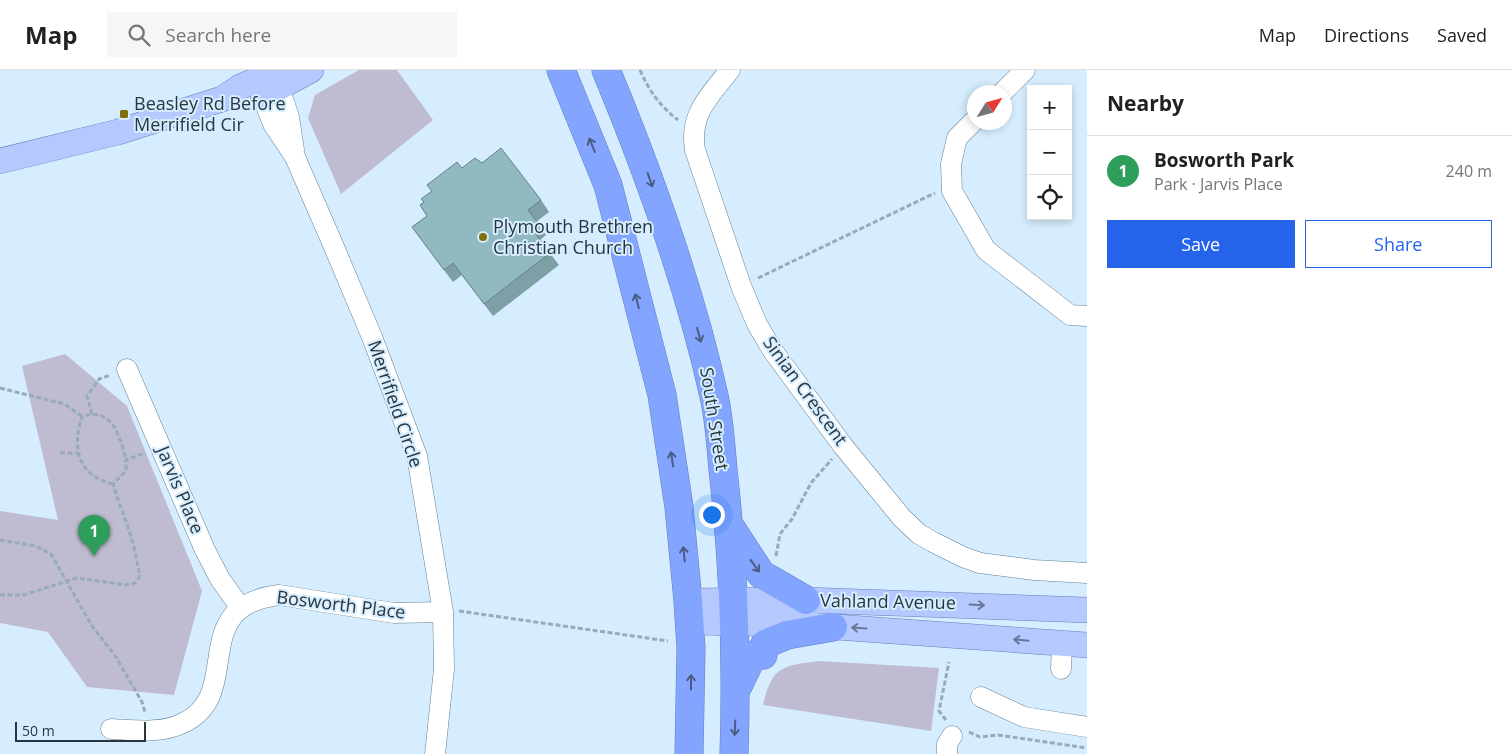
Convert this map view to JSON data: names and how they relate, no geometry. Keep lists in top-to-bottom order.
{
  "streets": {
    "highway": ["South Street"],
    "main road": ["Vahland Avenue"],
    "street": [
      "Sinian Crescent",
      "Merrifield Circle",
      "Jarvis Place",
      "Bosworth Place"
    ]
  },
  "crossings": [
    ["Merrifield Circle", "Bosworth Place"],
    ["South Street", "Vahland Avenue"],
    ["Jarvis Place", "Bosworth Place"]
  ],
  "places": {
    "transit": ["Beasley Rd Before Merrifield Cir"],
    "other": ["Plymouth Brethren Christian Church"]
  },
  "scale_bar": "50 m",
  "north": "top right",
  "page": {
    "header": "Map",
    "search": "Search here",
    "nav": ["Map", "Directions", "Saved"],
    "heading": "Nearby",
    "map_buttons": ["+", "−"],
    "list": [
      {
        "mark": "1",
        "name": "Bosworth Park",
        "note": "Park · Jarvis Place",
        "value": "240 m"
      }
    ],
    "buttons": ["Save", "Share"],
    "pins": "1",
    "scale": "50 m"
  }
}
